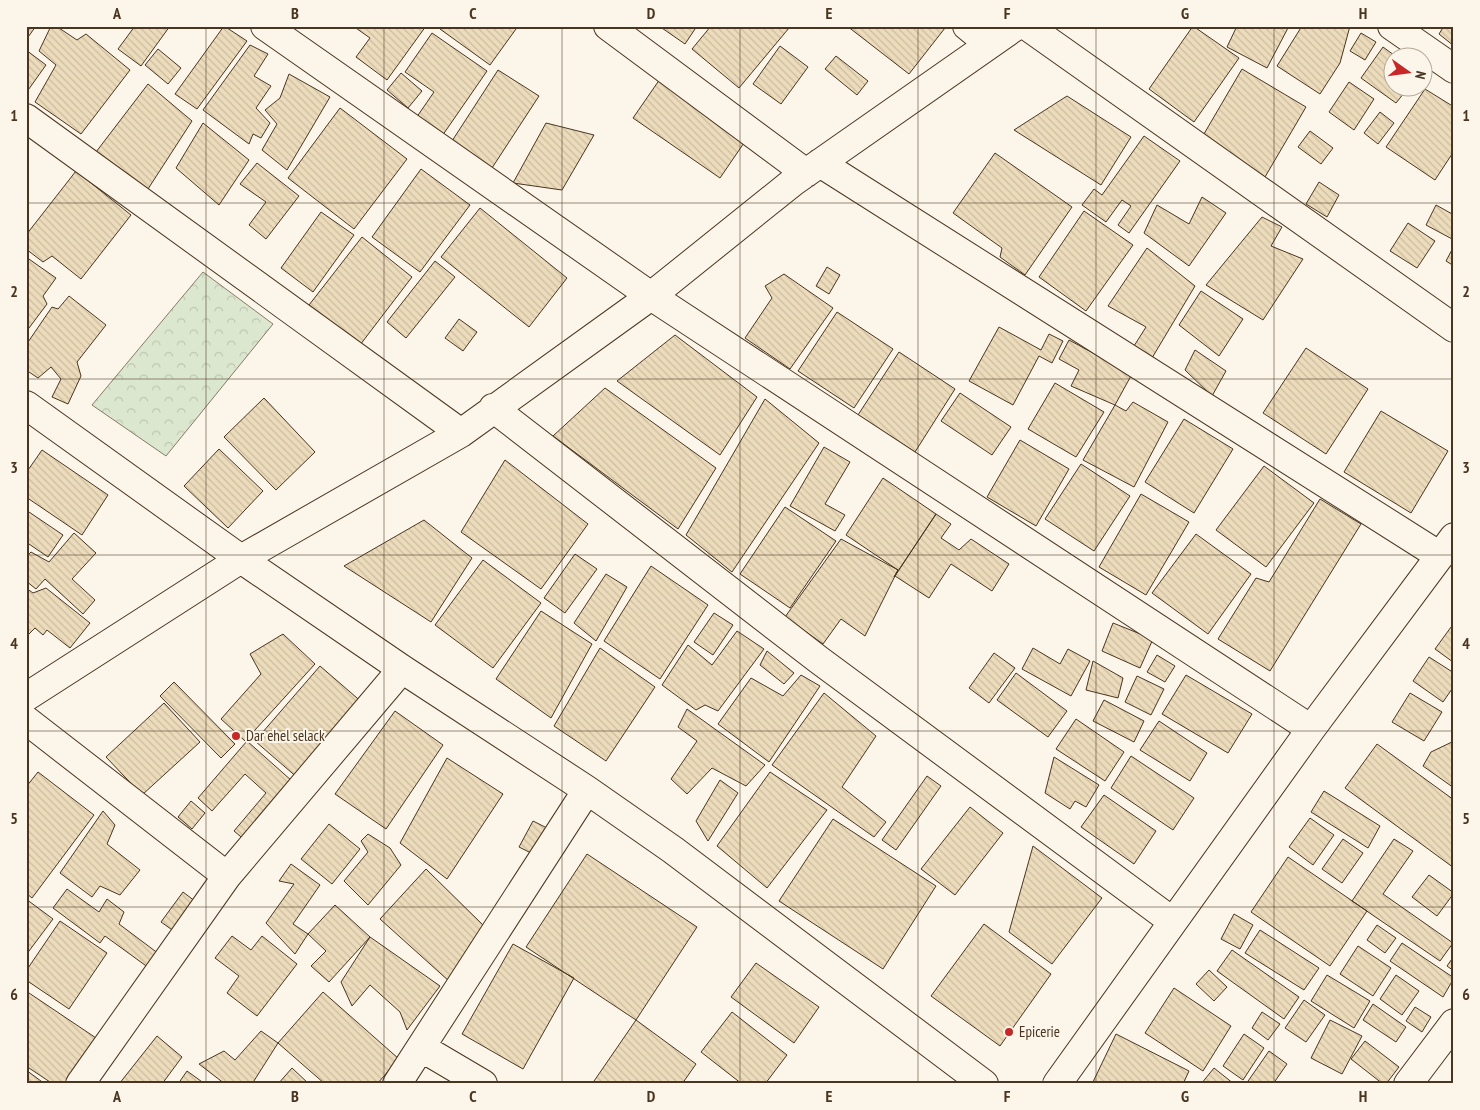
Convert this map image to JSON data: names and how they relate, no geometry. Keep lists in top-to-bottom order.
{
  "places": ["Dar ehel selack", "Epicerie"],
  "north": "right",
  "grid": {
    "columns": [
      "A",
      "B",
      "C",
      "D",
      "E",
      "F",
      "G",
      "H"
    ],
    "rows": [
      "1",
      "2",
      "3",
      "4",
      "5",
      "6"
    ]
  }
}
